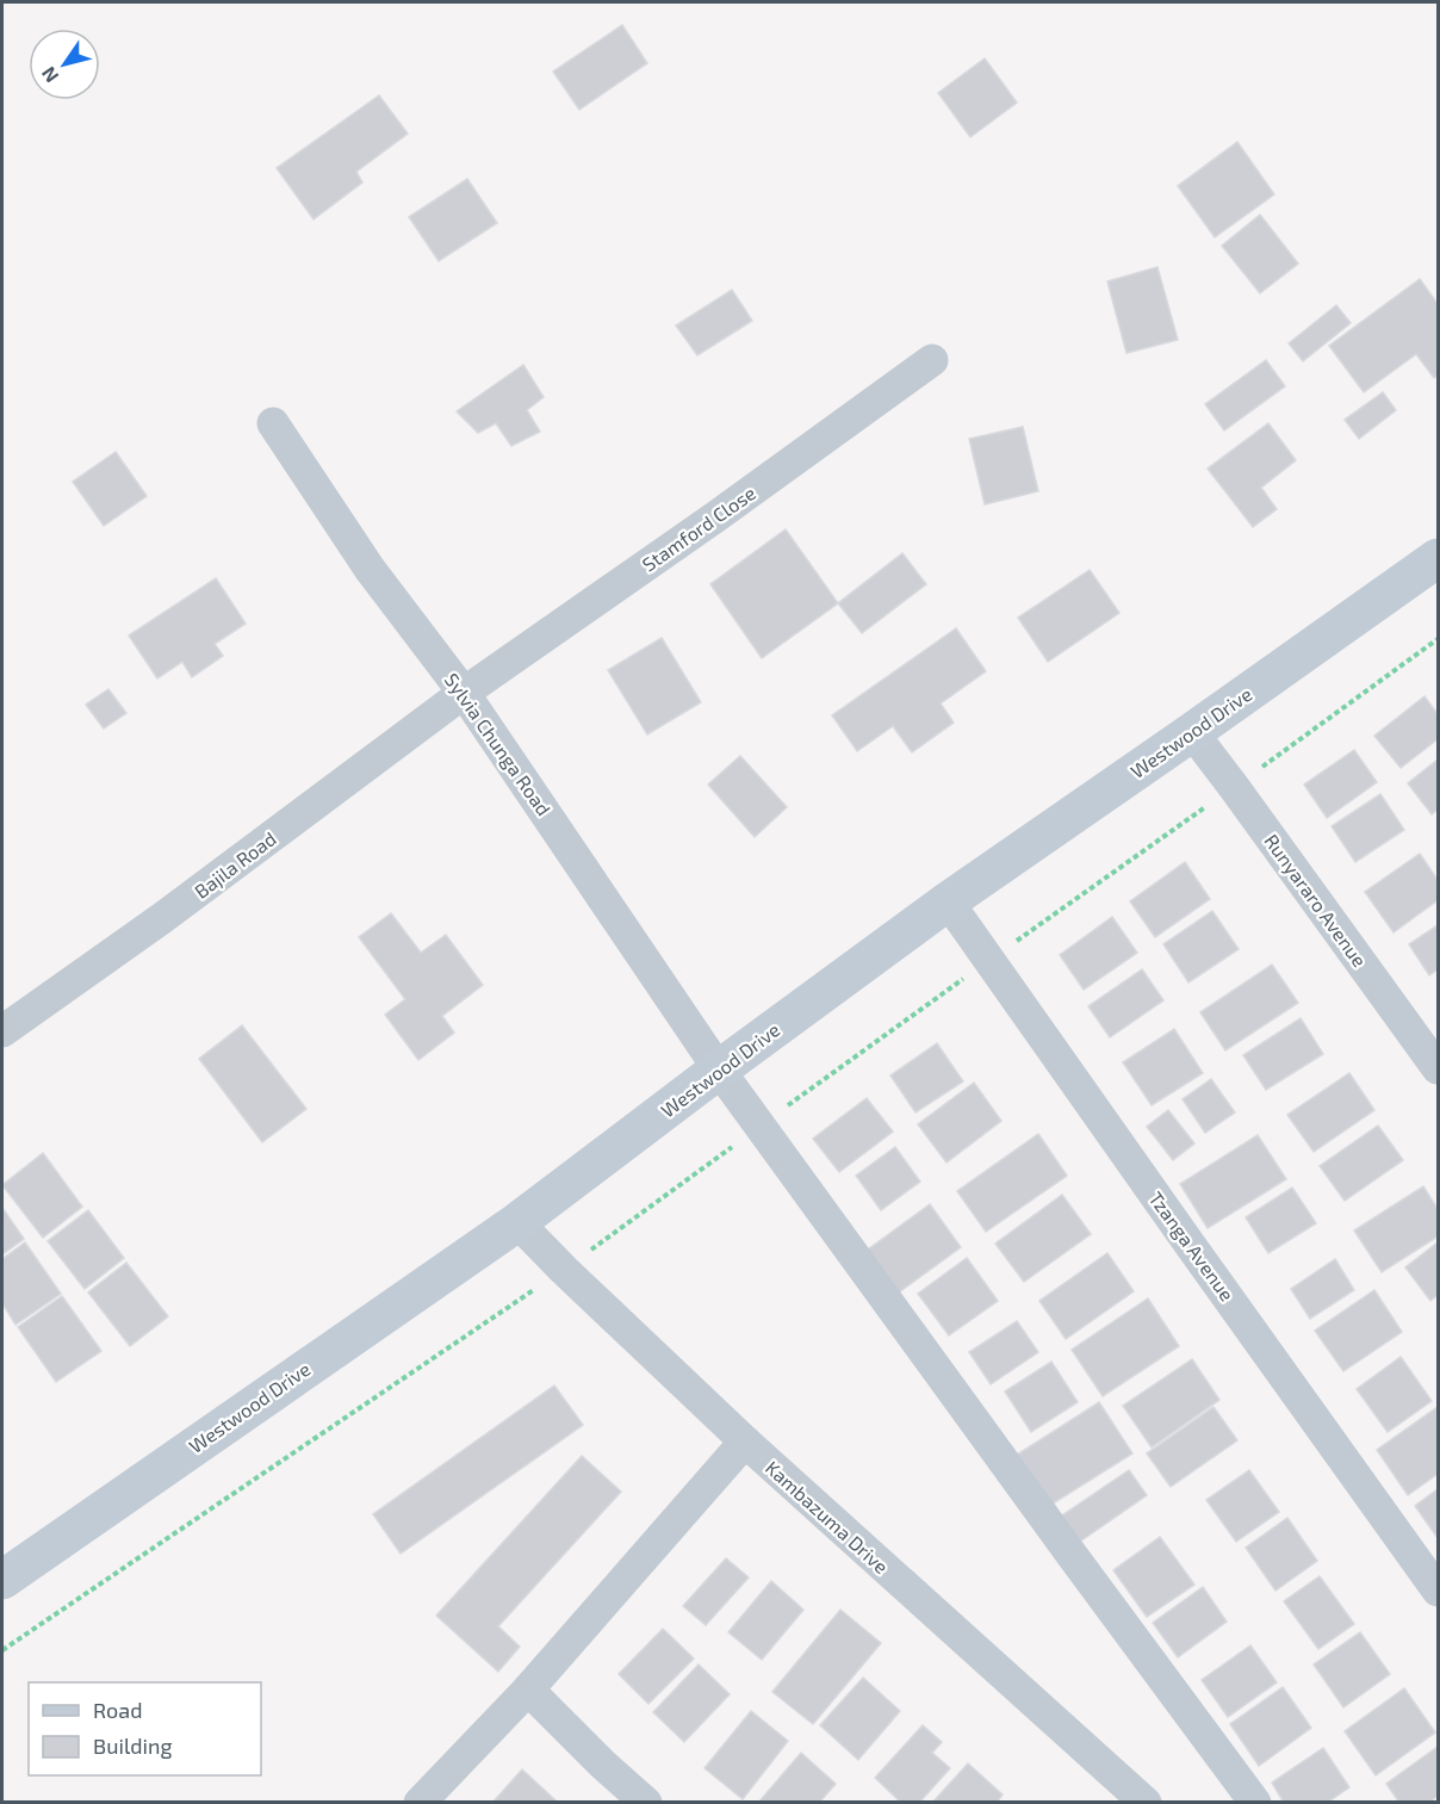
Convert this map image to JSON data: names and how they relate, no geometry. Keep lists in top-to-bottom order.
{
  "streets": {
    "street": [
      "Stamford Close",
      "Westwood Drive",
      "Sylvia Chunga Road",
      "Bajila Road",
      "Runyararo Avenue",
      "Tzanga Avenue",
      "Kambazuma Drive"
    ]
  },
  "crossings": [
    ["Stamford Close", "Sylvia Chunga Road"],
    ["Stamford Close", "Bajila Road"],
    ["Westwood Drive", "Sylvia Chunga Road"],
    ["Westwood Drive", "Runyararo Avenue"],
    ["Westwood Drive", "Tzanga Avenue"],
    ["Westwood Drive", "Kambazuma Drive"],
    ["Sylvia Chunga Road", "Bajila Road"]
  ],
  "legend": ["Road", "Building"],
  "north": "bottom left"
}
